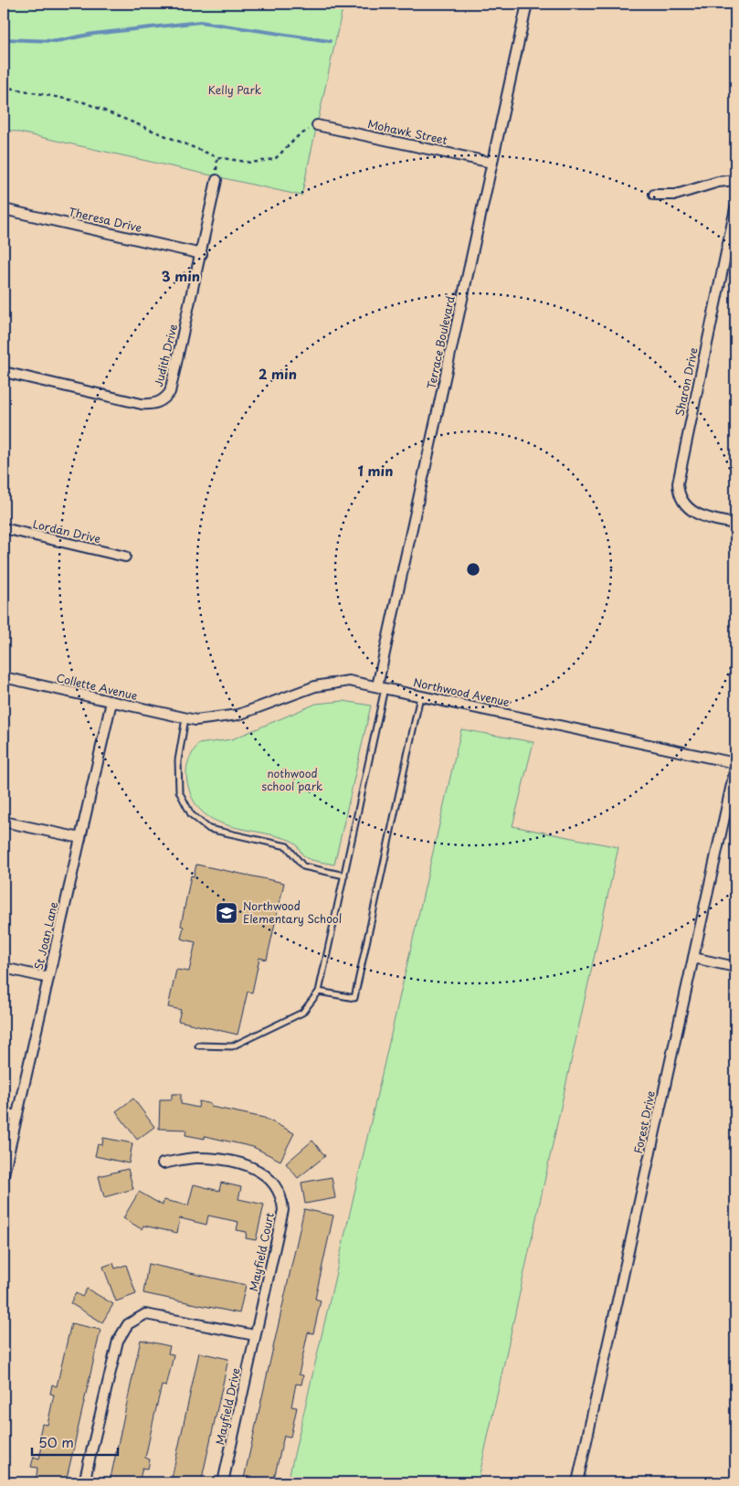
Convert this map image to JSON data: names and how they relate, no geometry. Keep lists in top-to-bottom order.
{
  "streets": {
    "street": [
      "Mohawk Street",
      "Theresa Drive",
      "Terrace Boulevard",
      "Judith Drive",
      "Sharon Drive",
      "Lordan Drive",
      "Collette Avenue",
      "Northwood Avenue",
      "St Joan Lane",
      "Forest Drive",
      "Mayfield Court",
      "Mayfield Drive"
    ]
  },
  "crossings": [
    ["Mohawk Street", "Terrace Boulevard"],
    ["Theresa Drive", "Judith Drive"],
    ["Terrace Boulevard", "Northwood Avenue"],
    ["Collette Avenue", "Northwood Avenue"],
    ["Collette Avenue", "St Joan Lane"],
    ["Mayfield Court", "Mayfield Drive"]
  ],
  "parks": ["Kelly Park", "nothwood school park"],
  "places": {
    "school or university": ["Northwood Elementary School"]
  },
  "scale_bar": "50 m",
  "rings": ["3 min", "2 min", "1 min"]
}
